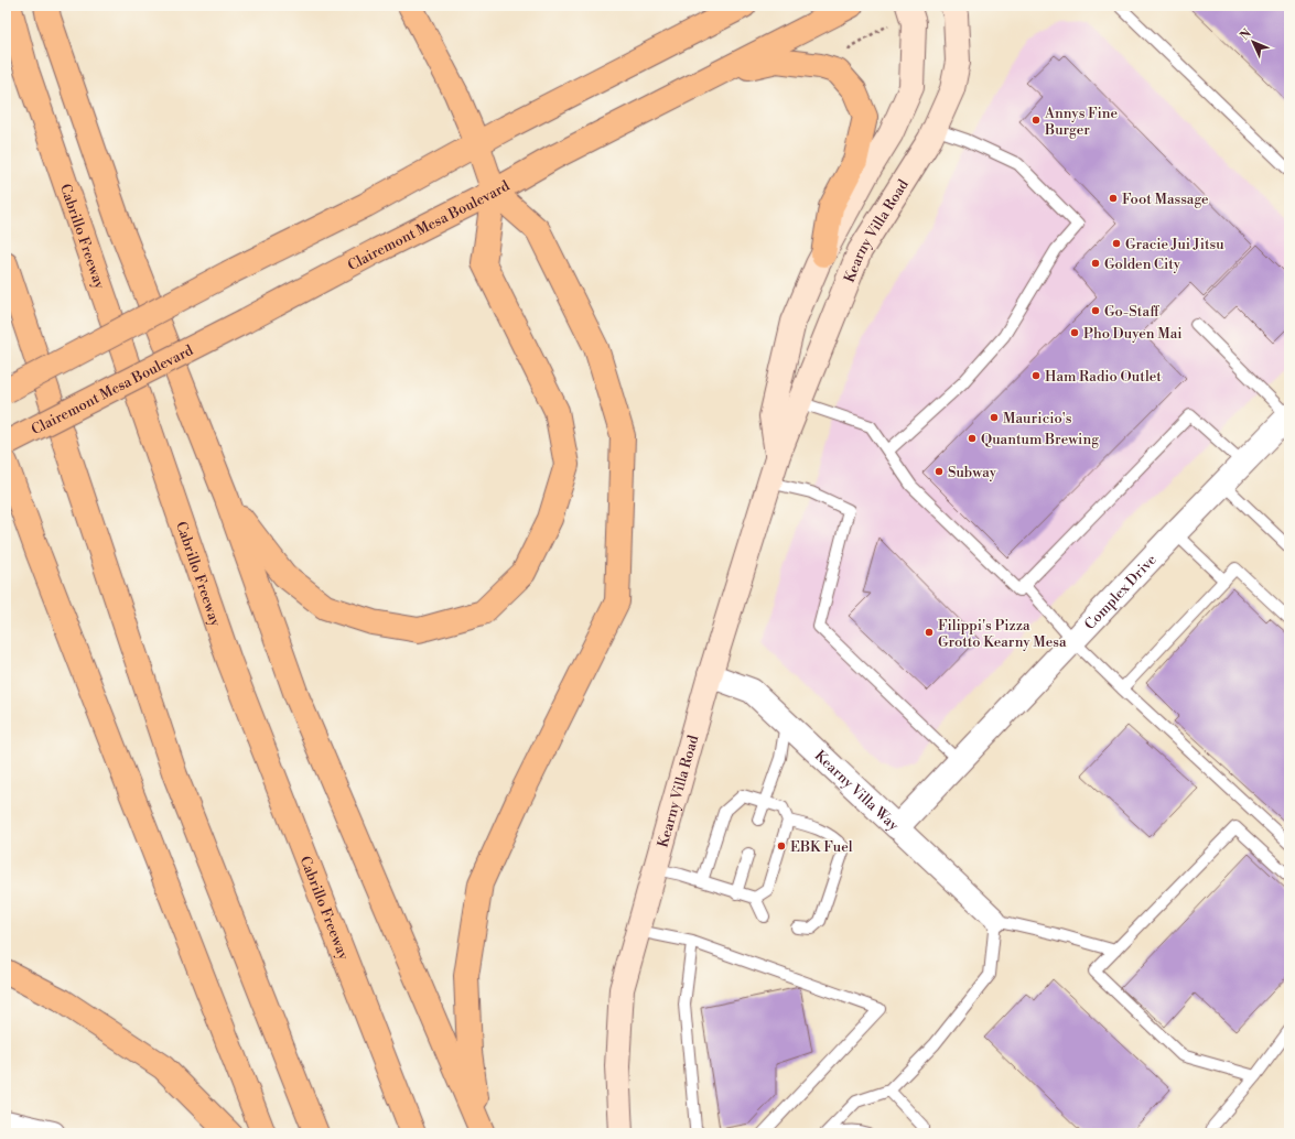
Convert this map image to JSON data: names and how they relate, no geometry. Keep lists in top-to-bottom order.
{
  "streets": {
    "main road": ["Clairemont Mesa Boulevard", "Kearny Villa Road", "Cabrillo Freeway"],
    "street": ["Complex Drive", "Kearny Villa Way"]
  },
  "crossings": [
    ["Kearny Villa Road", "Kearny Villa Way"],
    ["Complex Drive", "Kearny Villa Way"]
  ],
  "places": [
    "Annys Fine Burger",
    "Foot Massage",
    "Gracie Jui Jitsu",
    "Golden City",
    "Go-Staff",
    "Pho Duyen Mai",
    "Ham Radio Outlet",
    "Mauricio's",
    "Quantum Brewing",
    "Subway",
    "Filippi's Pizza Grotto Kearny Mesa",
    "EBK Fuel"
  ],
  "north": "top left"
}
